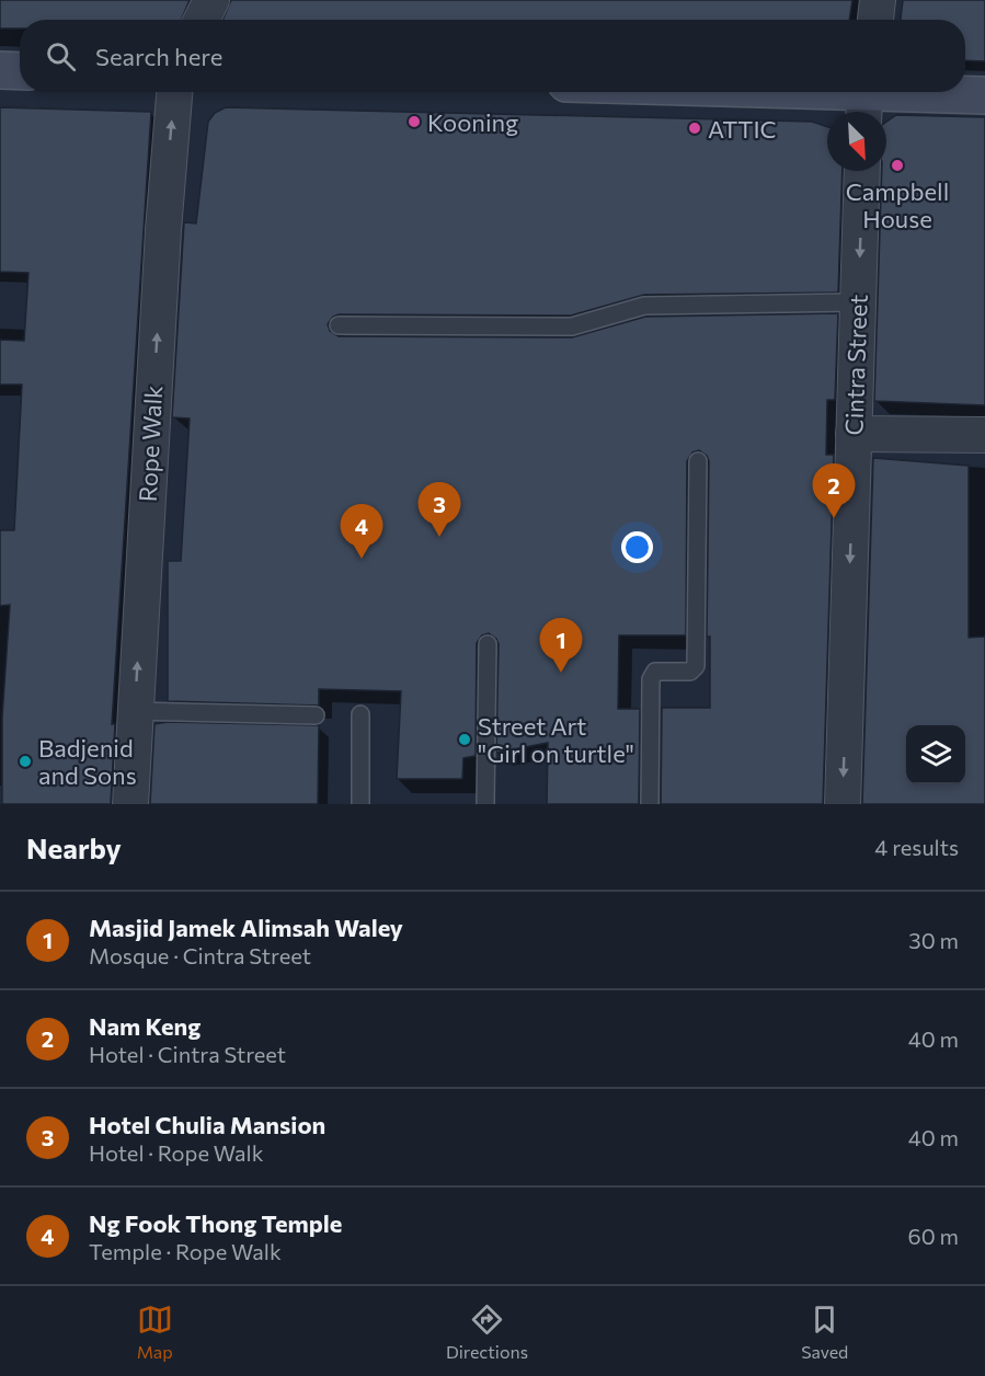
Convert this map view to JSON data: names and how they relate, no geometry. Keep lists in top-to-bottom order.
{
  "streets": {
    "street": ["Cintra Street", "Rope Walk"]
  },
  "one_way": ["Cintra Street", "Rope Walk"],
  "places": [
    "Kooning",
    "ATTIC",
    "Campbell House",
    "Street Art \"Girl on turtle\"",
    "Badjenid and Sons"
  ],
  "north": "bottom right",
  "page": {
    "search": "Search here",
    "pins": [
      "2",
      "3",
      "4",
      "1"
    ],
    "heading": ["Nearby", "4 results"],
    "list": [
      {
        "mark": "1",
        "name": "Masjid Jamek Alimsah Waley",
        "note": "Mosque · Cintra Street",
        "value": "30 m"
      },
      {
        "mark": "2",
        "name": "Nam Keng",
        "note": "Hotel · Cintra Street",
        "value": "40 m"
      },
      {
        "mark": "3",
        "name": "Hotel Chulia Mansion",
        "note": "Hotel · Rope Walk",
        "value": "40 m"
      },
      {
        "mark": "4",
        "name": "Ng Fook Thong Temple",
        "note": "Temple · Rope Walk",
        "value": "60 m"
      }
    ],
    "nav": ["Map", "Directions", "Saved"]
  }
}
